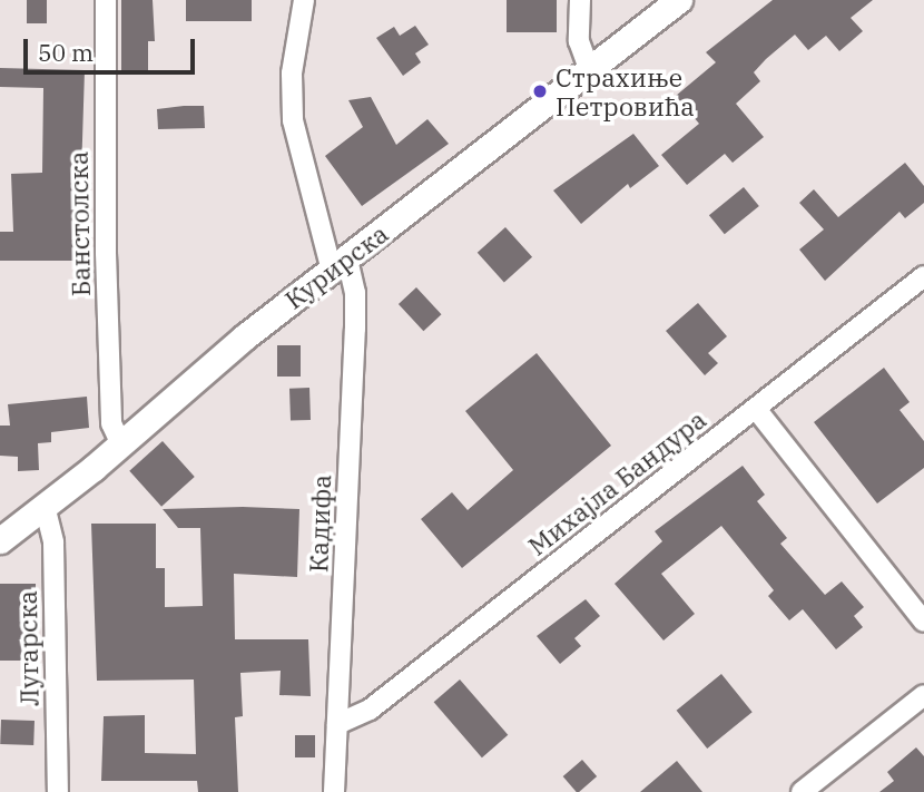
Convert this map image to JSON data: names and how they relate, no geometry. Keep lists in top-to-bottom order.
{
  "streets": {
    "street": [
      "Банстолска",
      "Курирска",
      "Михајла Бандура",
      "Кадифа",
      "Лугарска"
    ]
  },
  "crossings": [
    ["Банстолска", "Курирска"],
    ["Курирска", "Кадифа"],
    ["Курирска", "Лугарска"],
    ["Михајла Бандура", "Кадифа"]
  ],
  "places": ["Страхиње Петровића"],
  "scale_bar": "50 m"
}
